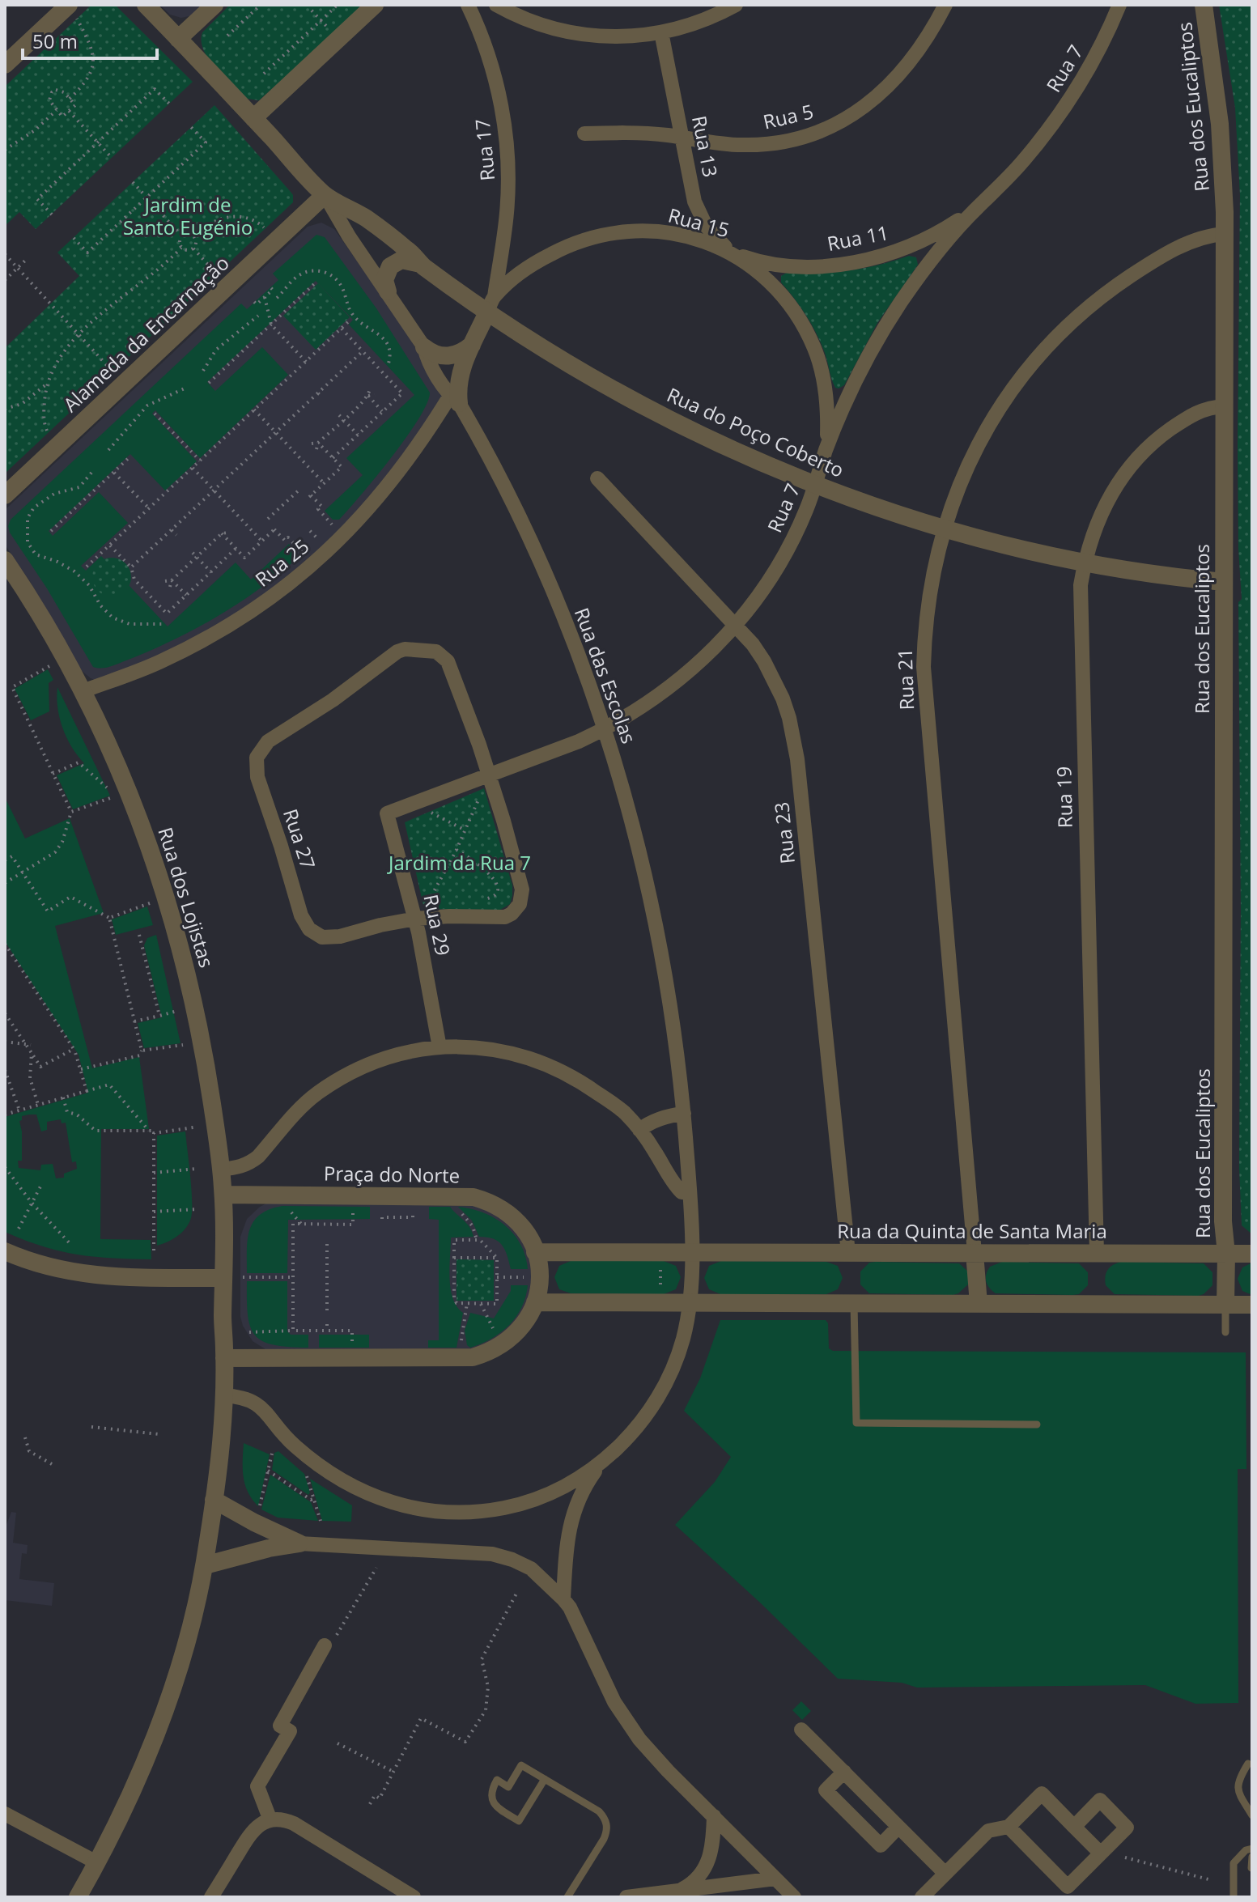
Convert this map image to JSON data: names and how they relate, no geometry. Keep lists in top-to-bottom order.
{
  "streets": {
    "street": [
      "Rua 7",
      "Rua dos Eucaliptos",
      "Rua 5",
      "Rua 13",
      "Rua 17",
      "Rua 15",
      "Rua 11",
      "Alameda da Encarnação",
      "Rua do Poço Coberto",
      "Rua 25",
      "Rua das Escolas",
      "Rua 21",
      "Rua 19",
      "Rua 23",
      "Rua 27",
      "Rua dos Lojistas",
      "Rua 29",
      "Praça do Norte",
      "Rua da Quinta de Santa Maria"
    ]
  },
  "crossings": [
    ["Rua 7", "Rua 15"],
    ["Rua 7", "Rua 11"],
    ["Rua 7", "Rua do Poço Coberto"],
    ["Rua 7", "Rua das Escolas"],
    ["Rua 7", "Rua 23"],
    ["Rua 7", "Rua 27"],
    ["Rua 7", "Rua 29"],
    ["Rua dos Eucaliptos", "Rua do Poço Coberto"],
    ["Rua dos Eucaliptos", "Rua 21"],
    ["Rua dos Eucaliptos", "Rua 19"],
    ["Rua dos Eucaliptos", "Rua da Quinta de Santa Maria"],
    ["Rua 5", "Rua 13"],
    ["Rua 13", "Rua 15"],
    ["Rua 13", "Rua 11"],
    ["Rua 17", "Rua 15"],
    ["Rua 17", "Rua do Poço Coberto"],
    ["Rua 15", "Rua 11"],
    ["Rua 15", "Rua do Poço Coberto"],
    ["Alameda da Encarnação", "Rua do Poço Coberto"],
    ["Alameda da Encarnação", "Rua das Escolas"],
    ["Rua do Poço Coberto", "Rua das Escolas"],
    ["Rua do Poço Coberto", "Rua 21"],
    ["Rua do Poço Coberto", "Rua 19"],
    ["Rua 25", "Rua das Escolas"],
    ["Rua 25", "Rua dos Lojistas"],
    ["Rua das Escolas", "Rua da Quinta de Santa Maria"],
    ["Rua 21", "Rua da Quinta de Santa Maria"],
    ["Rua 19", "Rua da Quinta de Santa Maria"],
    ["Rua 23", "Rua da Quinta de Santa Maria"],
    ["Rua 27", "Rua 29"],
    ["Rua dos Lojistas", "Praça do Norte"]
  ],
  "parks": ["Jardim de Santo Eugénio", "Jardim da Rua 7"],
  "scale_bar": "50 m"
}
